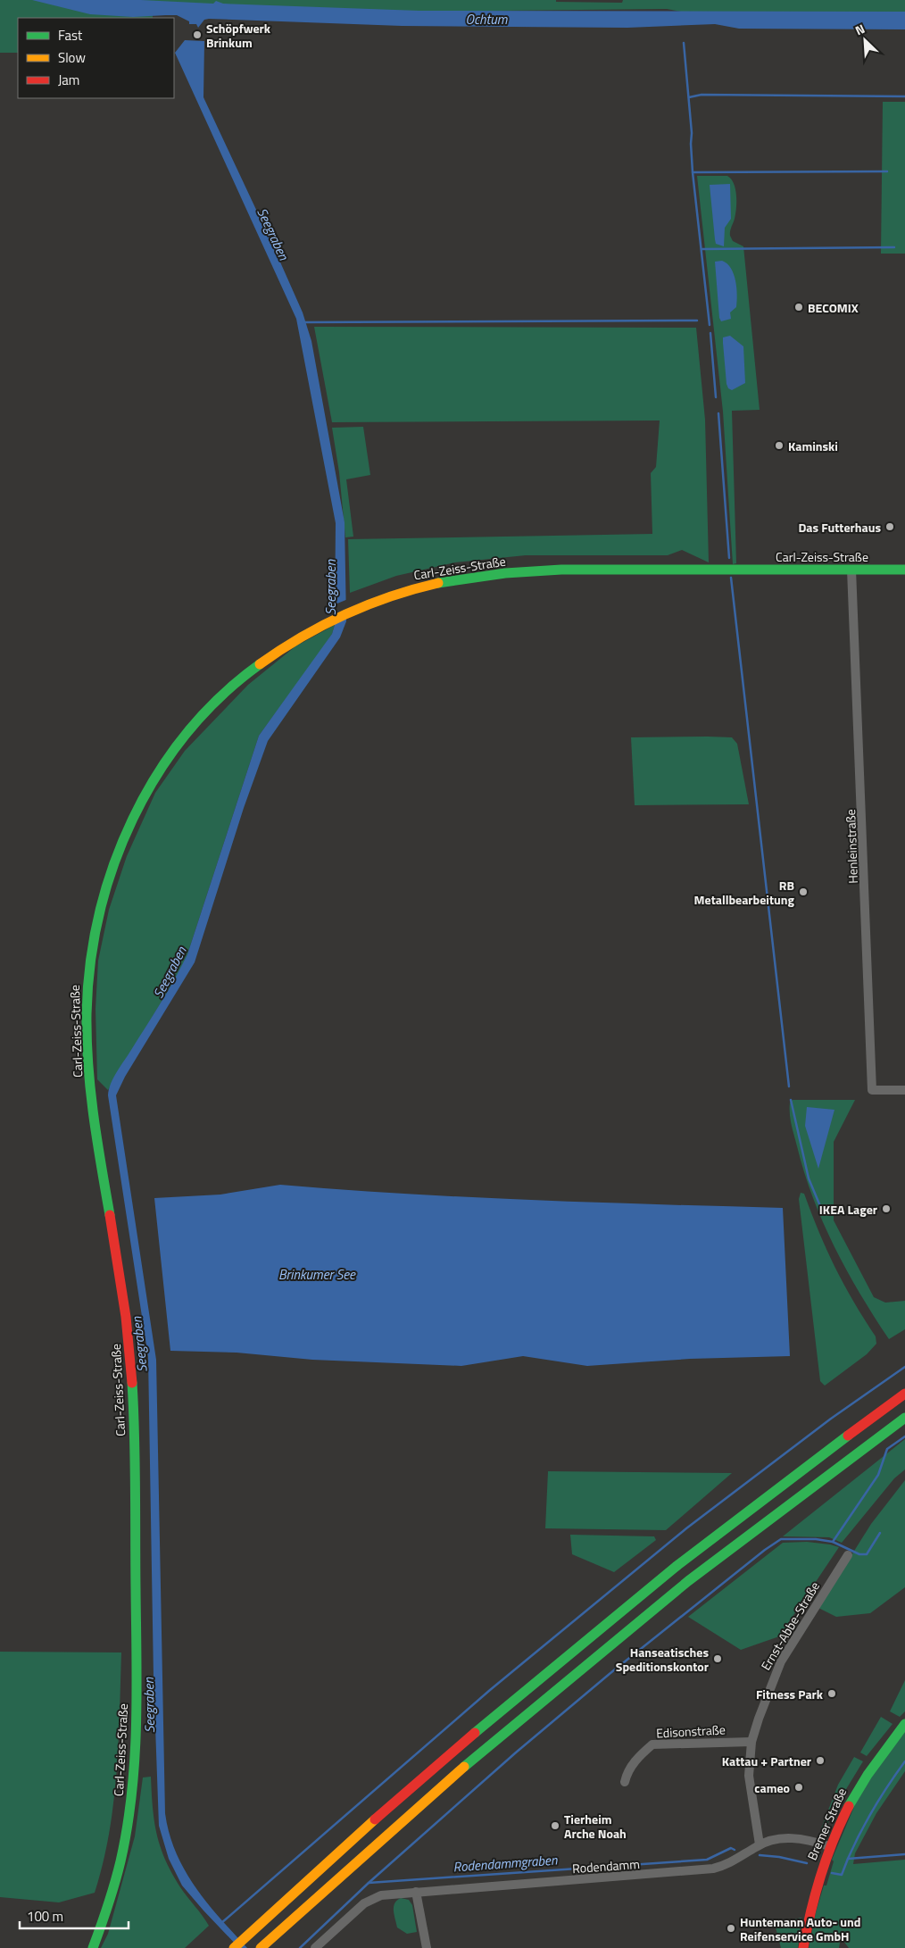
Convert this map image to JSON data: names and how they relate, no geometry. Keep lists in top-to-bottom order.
{
  "streets": {
    "main road": ["Carl-Zeiss-Straße", "Bremer Straße"],
    "street": [
      "Henleinstraße",
      "Ernst-Abbe-Straße",
      "Edisonstraße",
      "Rodendamm"
    ]
  },
  "crossings": [
    ["Carl-Zeiss-Straße", "Henleinstraße"],
    ["Ernst-Abbe-Straße", "Edisonstraße"],
    ["Ernst-Abbe-Straße", "Rodendamm"],
    ["Bremer Straße", "Rodendamm"]
  ],
  "water": [
    "Ochtum",
    "Seegraben",
    "Brinkumer See",
    "Rodendammgraben"
  ],
  "places": [
    "Schöpfwerk Brinkum",
    "BECOMIX",
    "Kaminski",
    "Das Futterhaus",
    "RB Metallbearbeitung",
    "IKEA Lager",
    "Hanseatisches Speditionskontor",
    "Fitness Park",
    "Kattau + Partner",
    "cameo",
    "Tierheim Arche Noah",
    "Huntemann Auto- und Reifenservice GmbH"
  ],
  "legend": ["Fast", "Slow", "Jam"],
  "scale_bar": "100 m",
  "north": "top left"
}
